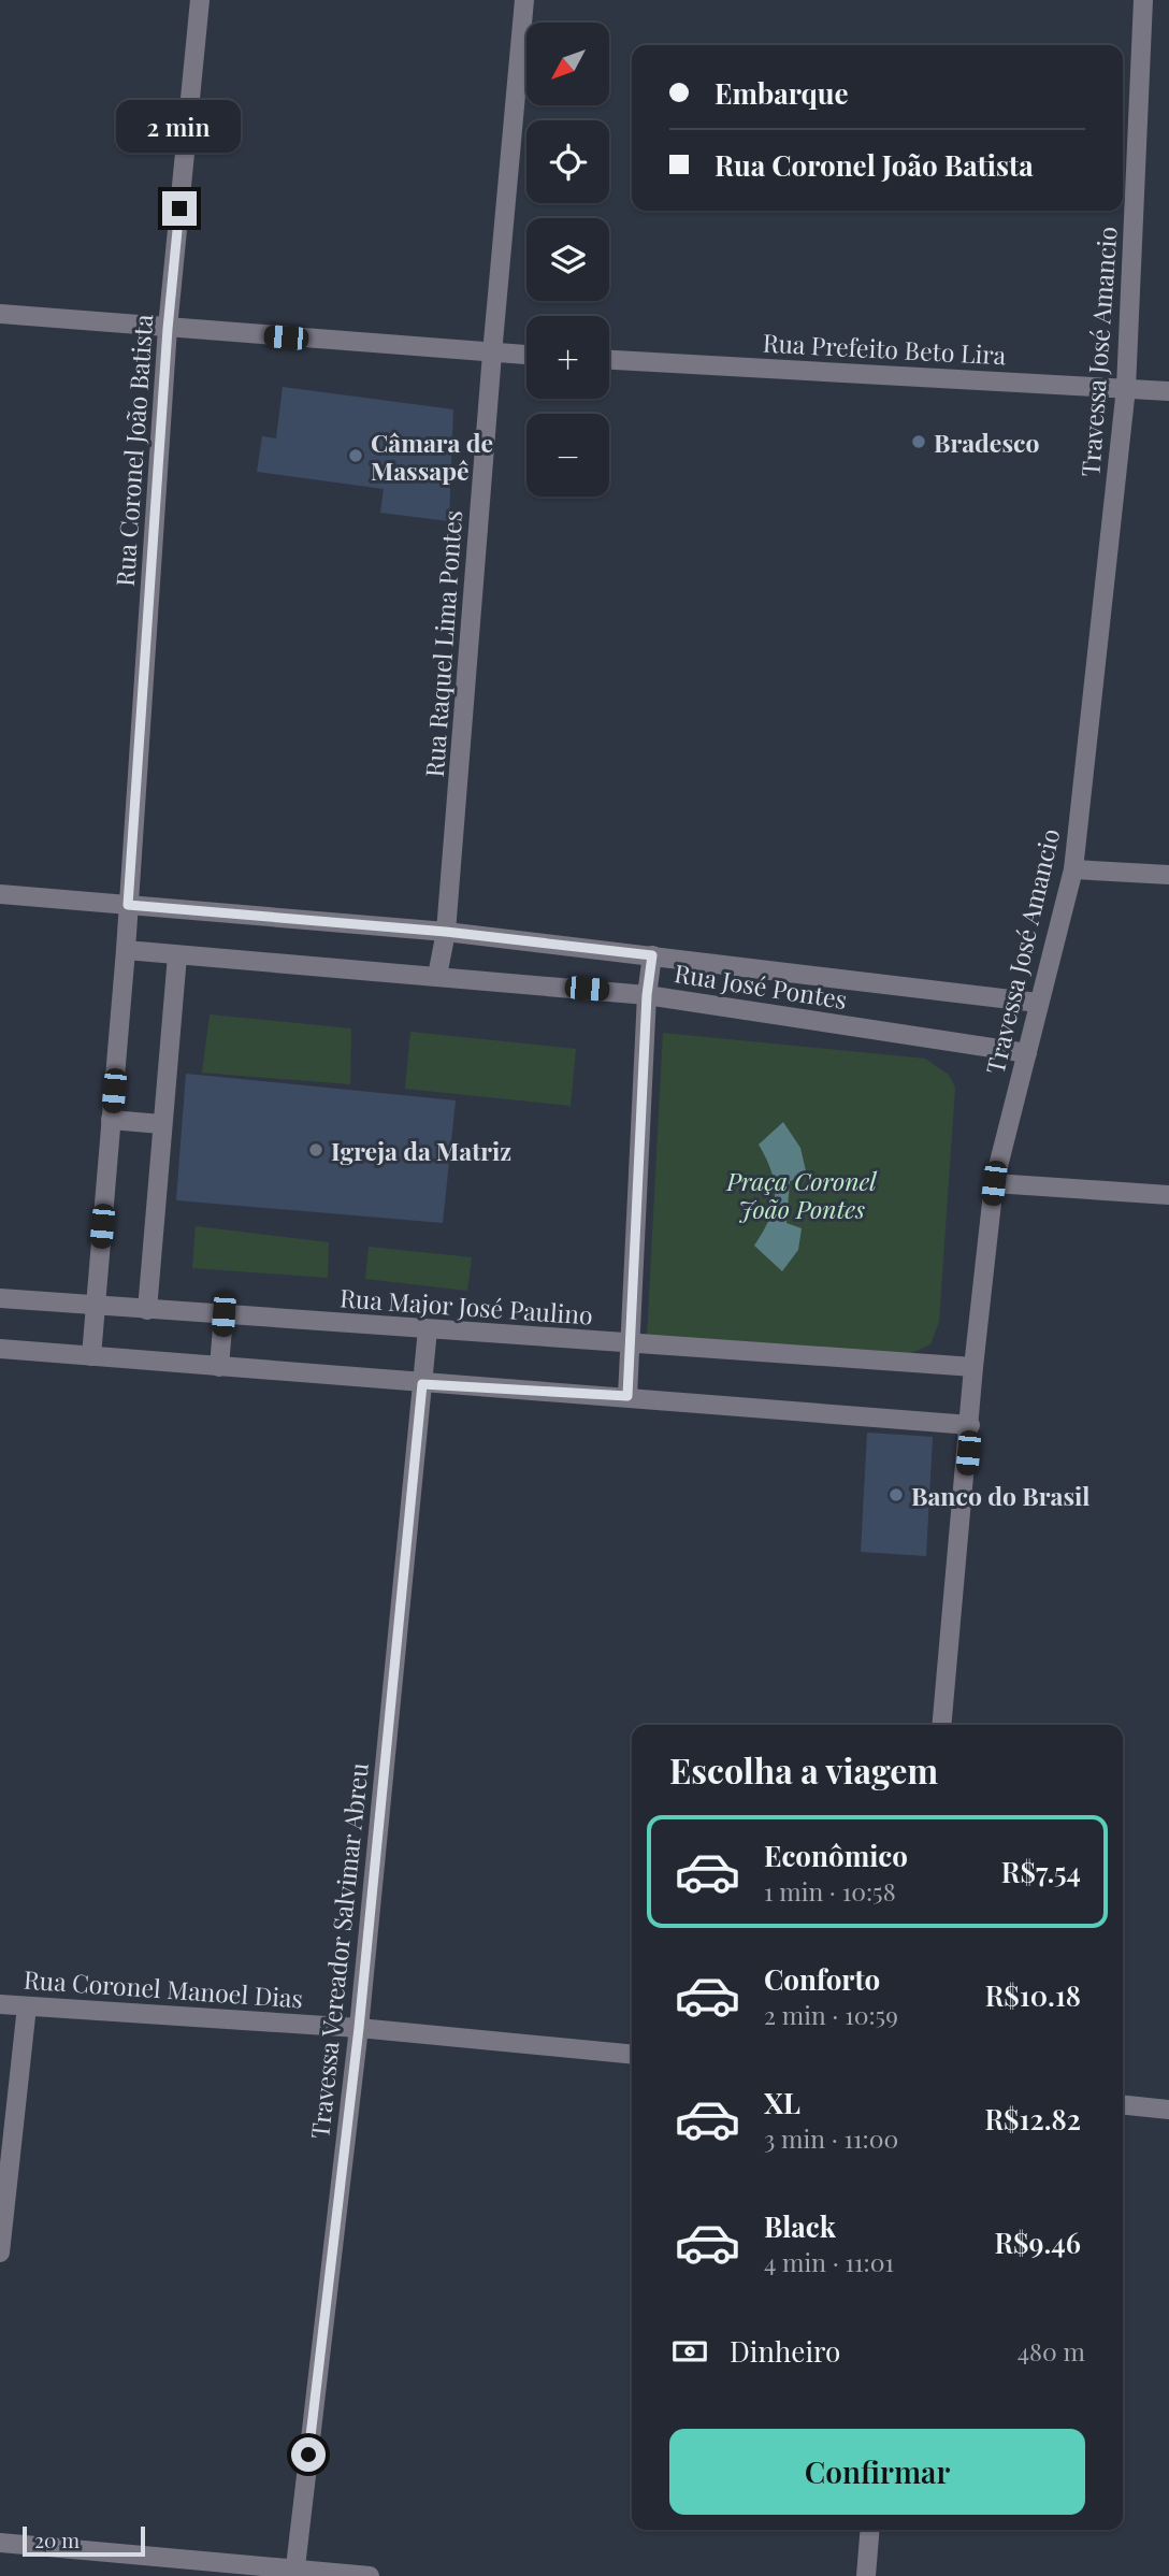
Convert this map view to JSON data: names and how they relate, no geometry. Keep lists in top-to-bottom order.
{
  "streets": {
    "street": [
      "Rua Prefeito Beto Lira",
      "Travessa José Amancio",
      "Rua Coronel João Batista",
      "Rua Raquel Lima Pontes",
      "Rua José Pontes",
      "Rua Major José Paulino",
      "Travessa Vereador Salvimar Abreu",
      "Rua Coronel Manoel Dias"
    ]
  },
  "crossings": [
    ["Rua Prefeito Beto Lira", "Travessa José Amancio"],
    ["Travessa José Amancio", "Rua José Pontes"],
    ["Travessa José Amancio", "Rua Major José Paulino"],
    ["Rua Coronel João Batista", "Rua José Pontes"],
    ["Rua Raquel Lima Pontes", "Rua José Pontes"],
    ["Rua Major José Paulino", "Travessa Vereador Salvimar Abreu"],
    ["Travessa Vereador Salvimar Abreu", "Rua Coronel Manoel Dias"]
  ],
  "parks": ["Praça Coronel João Pontes"],
  "places": [
    "Bradesco",
    "Câmara de Massapê",
    "Igreja da Matriz",
    "Banco do Brasil"
  ],
  "scale_bar": "20 m",
  "north": "bottom left",
  "page": {
    "map_buttons": ["+", "−"],
    "banner": ["Embarque", "Rua Coronel João Batista"],
    "bubble": "2 min",
    "heading": "Escolha a viagem",
    "list": [
      {
        "name": "Econômico",
        "note": "1 min · 10:58",
        "value": "R$7.54"
      },
      {
        "name": "Conforto",
        "note": "2 min · 10:59",
        "value": "R$10.18"
      },
      {
        "name": "XL",
        "note": "3 min · 11:00",
        "value": "R$12.82"
      },
      {
        "name": "Black",
        "note": "4 min · 11:01",
        "value": "R$9.46"
      }
    ],
    "pay": ["Dinheiro", "480 m"],
    "buttons": "Confirmar",
    "scale": "20 m"
  }
}
